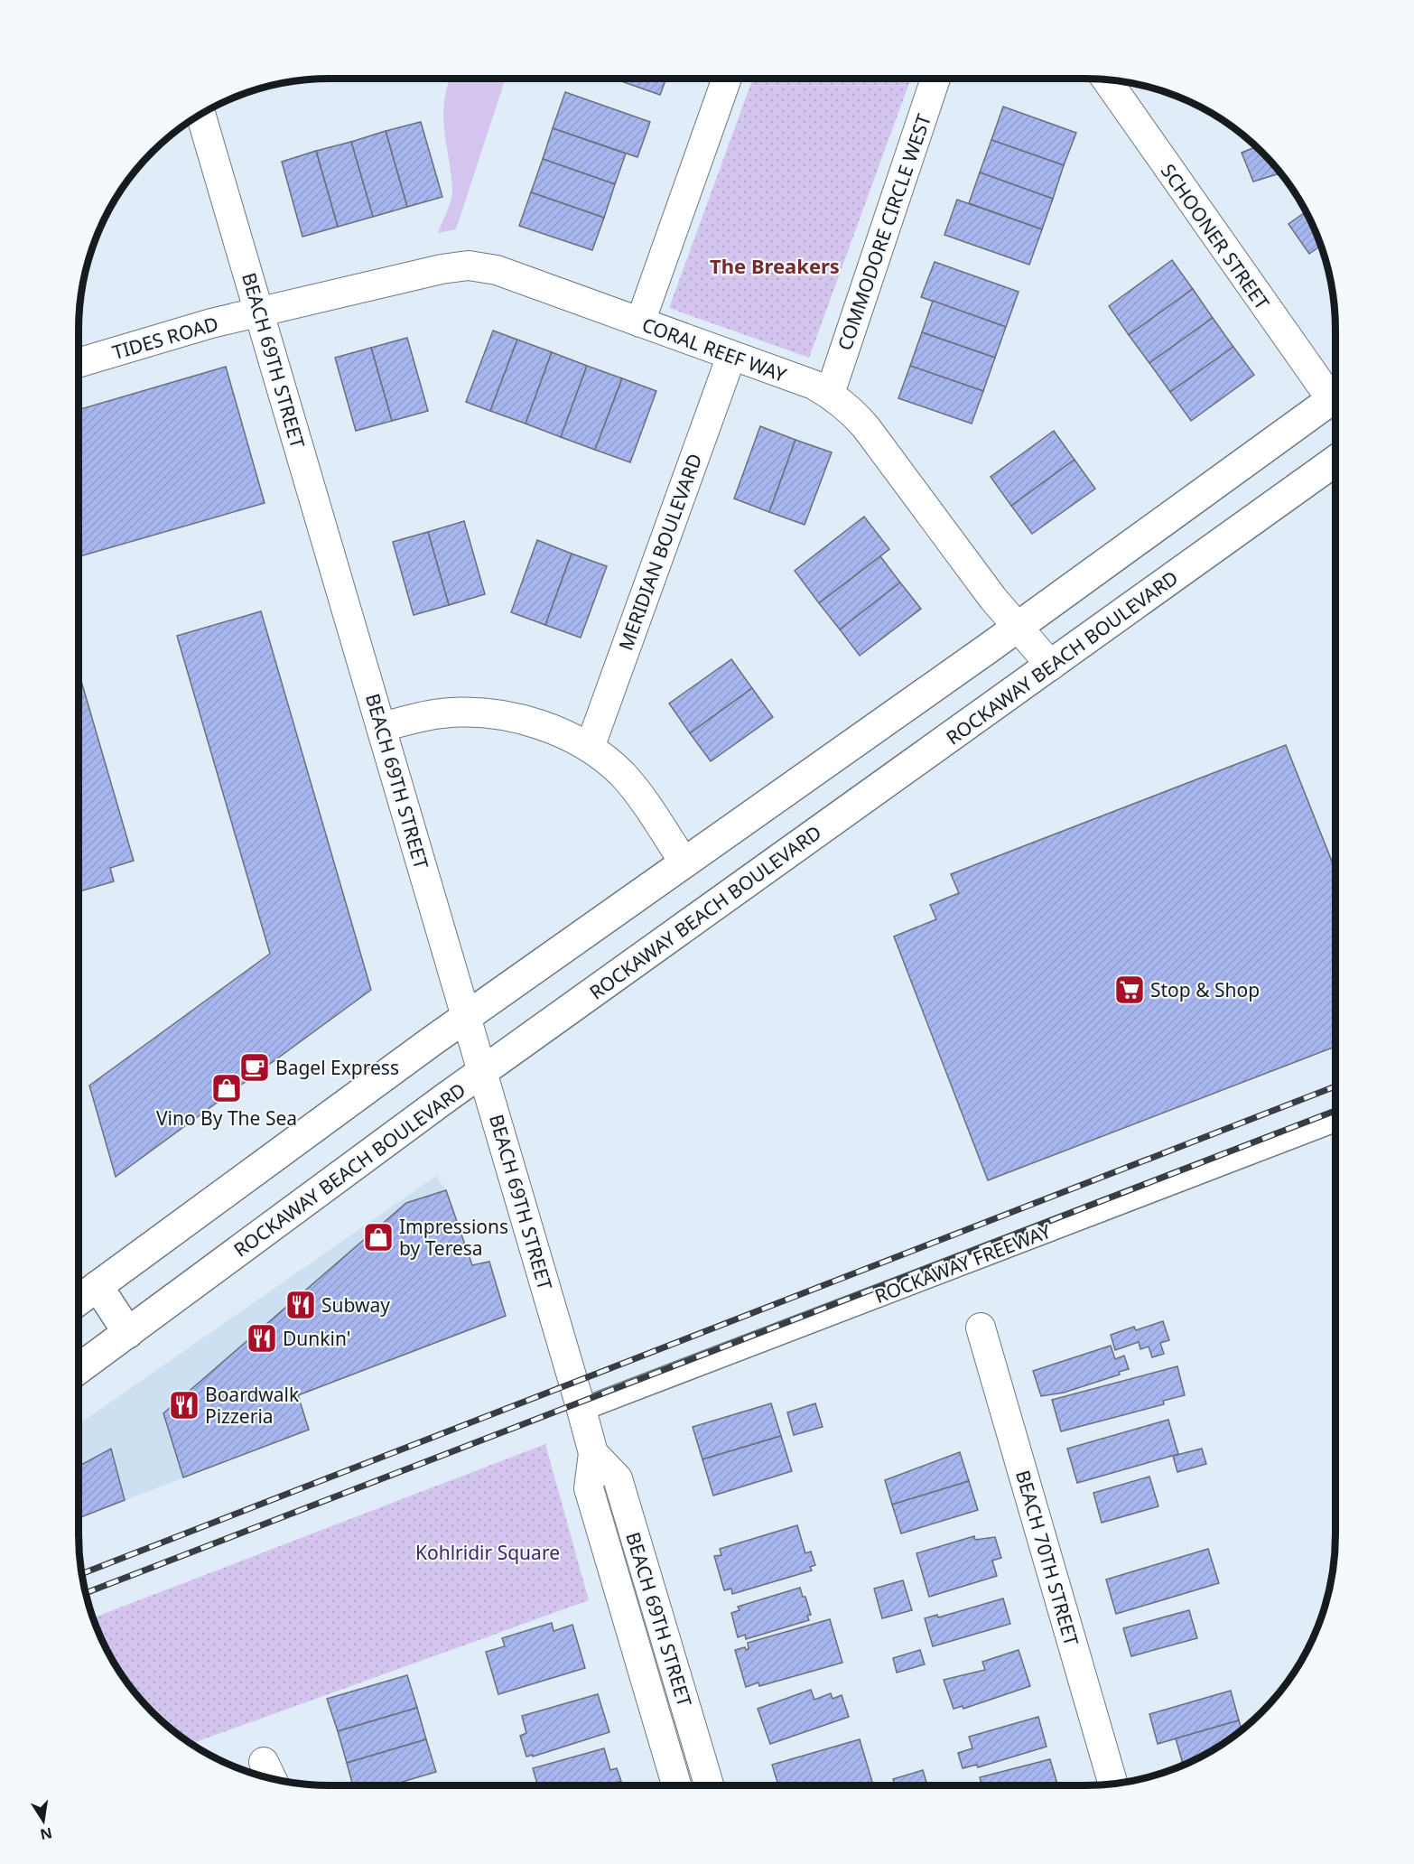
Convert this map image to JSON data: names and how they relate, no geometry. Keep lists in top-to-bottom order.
{
  "streets": {
    "main road": ["ROCKAWAY BEACH BOULEVARD"],
    "street": [
      "COMMODORE CIRCLE WEST",
      "SCHOONER STREET",
      "TIDES ROAD",
      "CORAL REEF WAY",
      "BEACH 69TH STREET",
      "MERIDIAN BOULEVARD",
      "ROCKAWAY FREEWAY",
      "BEACH 70TH STREET"
    ]
  },
  "crossings": [
    ["COMMODORE CIRCLE WEST", "CORAL REEF WAY"],
    ["TIDES ROAD", "CORAL REEF WAY"],
    ["TIDES ROAD", "BEACH 69TH STREET"],
    ["CORAL REEF WAY", "BEACH 69TH STREET"],
    ["CORAL REEF WAY", "MERIDIAN BOULEVARD"],
    ["CORAL REEF WAY", "ROCKAWAY BEACH BOULEVARD"],
    ["BEACH 69TH STREET", "ROCKAWAY BEACH BOULEVARD"],
    ["BEACH 69TH STREET", "ROCKAWAY FREEWAY"]
  ],
  "districts": ["The Breakers"],
  "parks": ["Kohlridir Square"],
  "places": {
    "supermarket": ["Stop & Shop"],
    "cafe": ["Bagel Express"],
    "shop": ["Vino By The Sea", "Impressions by Teresa"],
    "restaurant": ["Subway", "Dunkin'", "Boardwalk Pizzeria"]
  },
  "north": "bottom"
}
